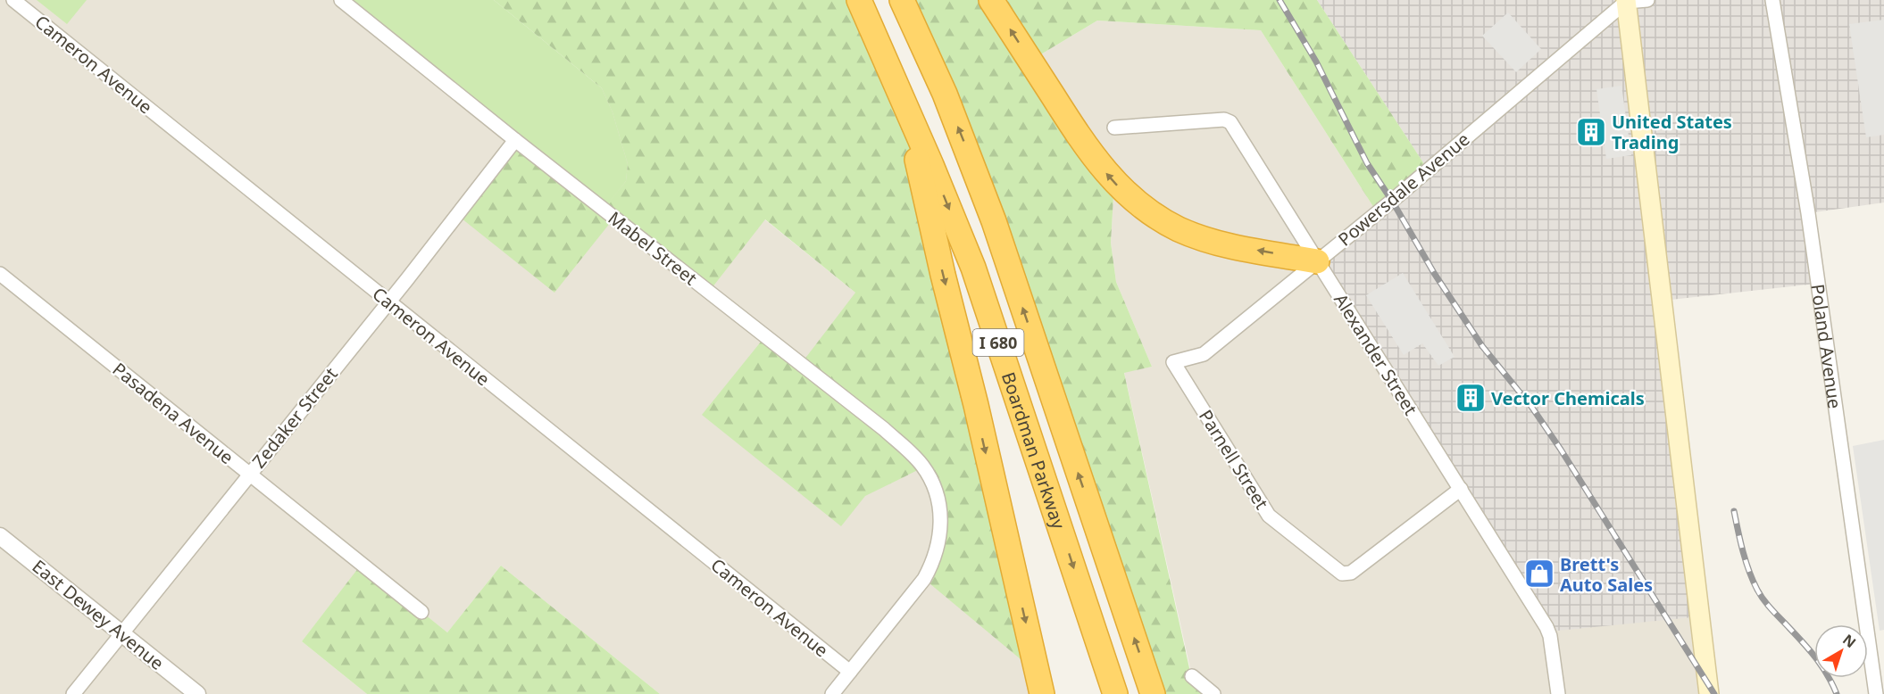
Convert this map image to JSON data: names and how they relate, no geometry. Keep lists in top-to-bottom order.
{
  "streets": {
    "highway": ["I 680", "Boardman Parkway"],
    "street": [
      "Cameron Avenue",
      "Powersdale Avenue",
      "Mabel Street",
      "Poland Avenue",
      "Alexander Street",
      "Pasadena Avenue",
      "Zedaker Street",
      "Parnell Street",
      "East Dewey Avenue"
    ]
  },
  "crossings": [
    ["Cameron Avenue", "Mabel Street"],
    ["Cameron Avenue", "Zedaker Street"],
    ["Powersdale Avenue", "Alexander Street"],
    ["Powersdale Avenue", "Parnell Street"],
    ["Mabel Street", "Zedaker Street"],
    ["Alexander Street", "Parnell Street"],
    ["Pasadena Avenue", "Zedaker Street"],
    ["Zedaker Street", "East Dewey Avenue"]
  ],
  "places": {
    "building": ["United States Trading", "Vector Chemicals"],
    "shop": ["Brett's Auto Sales"]
  },
  "north": "top right"
}
